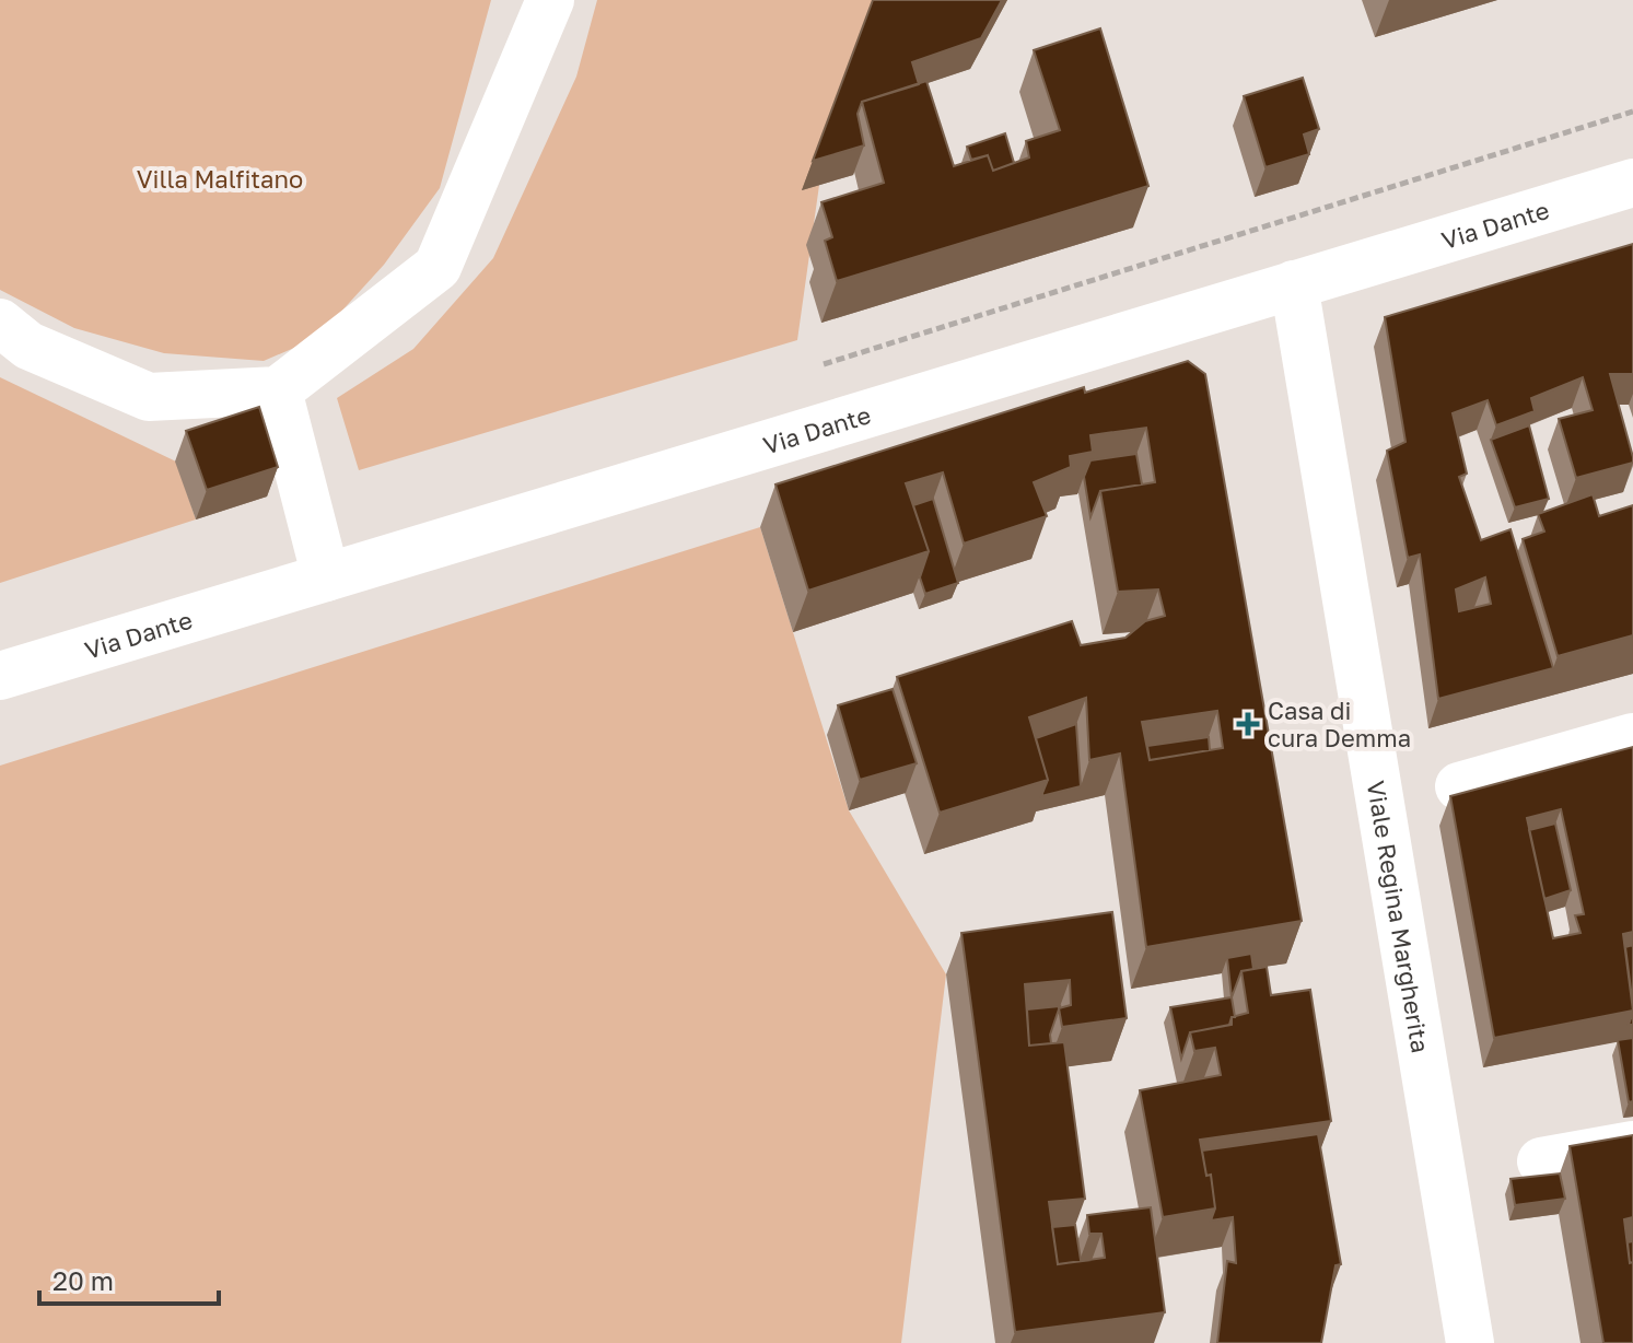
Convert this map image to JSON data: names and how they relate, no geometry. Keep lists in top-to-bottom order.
{
  "streets": {
    "street": ["Via Dante", "Viale Regina Margherita"]
  },
  "crossings": [
    ["Via Dante", "Viale Regina Margherita"]
  ],
  "parks": ["Villa Malfitano"],
  "places": {
    "health": ["Casa di cura Demma"]
  },
  "scale_bar": "20 m"
}
